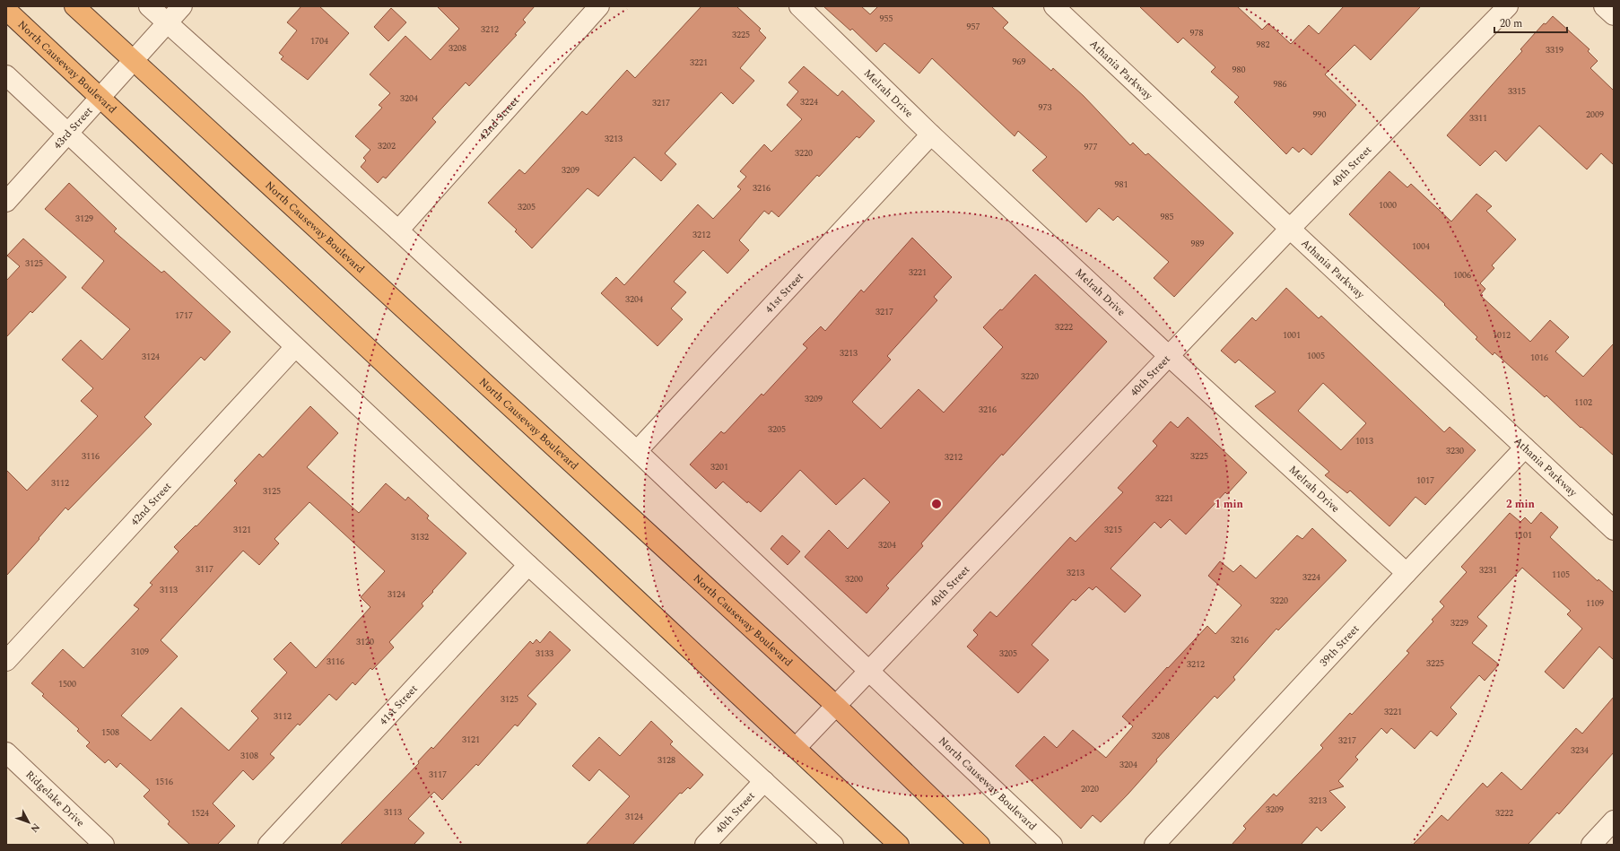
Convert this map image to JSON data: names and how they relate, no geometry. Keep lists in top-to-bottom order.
{
  "streets": {
    "highway": ["North Causeway Boulevard"],
    "street": [
      "Athania Parkway",
      "Melrah Drive",
      "42nd Street",
      "43rd Street",
      "40th Street",
      "41st Street",
      "39th Street",
      "Ridgelake Drive"
    ]
  },
  "crossings": [
    ["North Causeway Boulevard", "42nd Street"],
    ["North Causeway Boulevard", "43rd Street"],
    ["North Causeway Boulevard", "40th Street"],
    ["North Causeway Boulevard", "41st Street"],
    ["Athania Parkway", "40th Street"],
    ["Athania Parkway", "39th Street"],
    ["Melrah Drive", "40th Street"],
    ["Melrah Drive", "41st Street"],
    ["Melrah Drive", "39th Street"]
  ],
  "house_numbers": [
    "955",
    "957",
    "3212",
    "978",
    "3225",
    "1704",
    "982",
    "3208",
    "3319",
    "969",
    "3221",
    "980",
    "986",
    "3315",
    "3204",
    "3224",
    "3217",
    "973",
    "990",
    "2009",
    "3311",
    "3213",
    "3202",
    "977",
    "3220",
    "3209",
    "981",
    "3216",
    "1000",
    "3205",
    "985",
    "3129",
    "3212",
    "989",
    "1004",
    "3125",
    "3221",
    "1006",
    "3204",
    "3217",
    "1717",
    "3222",
    "1001",
    "1012",
    "3213",
    "1005",
    "3124",
    "1016",
    "3220",
    "3209",
    "1102",
    "3216",
    "3205",
    "1013",
    "3230",
    "3116",
    "3225",
    "3212",
    "3201",
    "1017",
    "3112",
    "3125",
    "3221",
    "3121",
    "3215",
    "1101",
    "3132",
    "3204",
    "3117",
    "3231",
    "3213",
    "1105",
    "3224",
    "3200",
    "3113",
    "3124",
    "3220",
    "1109",
    "3229",
    "3216",
    "3120",
    "3109",
    "3133",
    "3205",
    "3116",
    "3225",
    "3212",
    "1500",
    "3125",
    "3221",
    "3112",
    "1508",
    "3208",
    "3121",
    "3217",
    "3234",
    "3108",
    "3128",
    "3204",
    "3117",
    "1516",
    "2020",
    "3213",
    "3209",
    "3113",
    "1524",
    "3222",
    "3124"
  ],
  "scale_bar": "20 m",
  "north": "bottom right",
  "rings": ["1 min", "2 min"]
}
